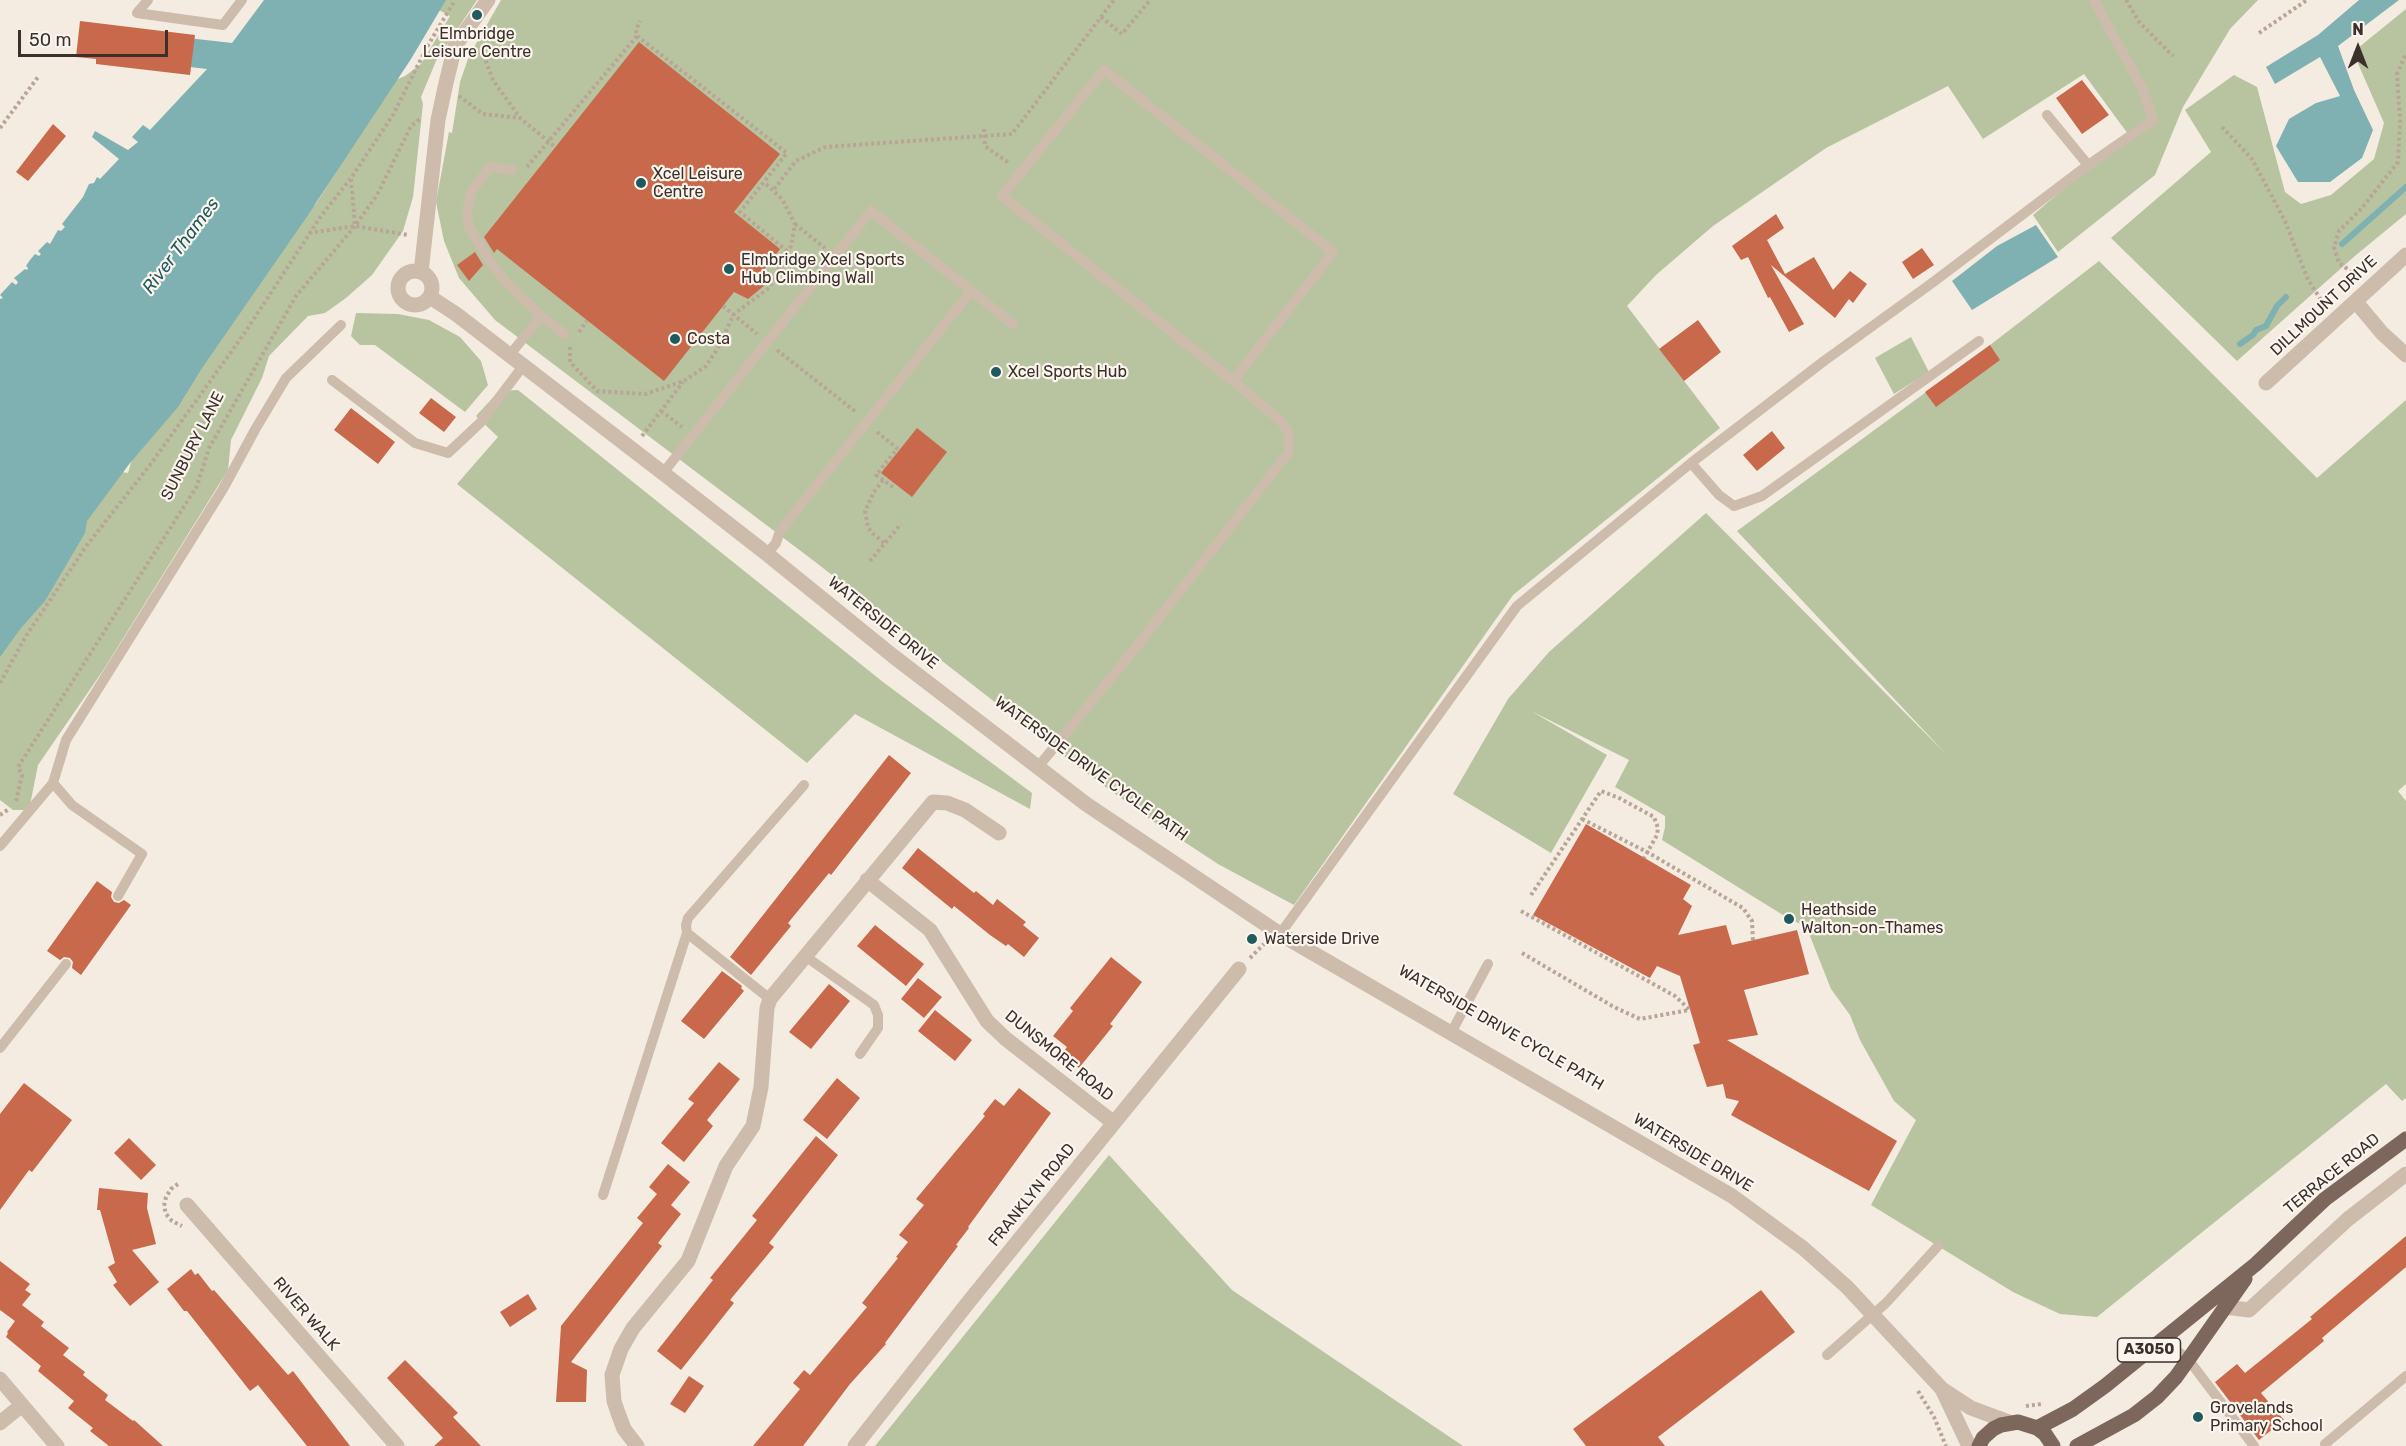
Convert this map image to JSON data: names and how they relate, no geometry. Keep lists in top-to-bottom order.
{
  "streets": {
    "main road": ["TERRACE ROAD", "A3050"],
    "street": [
      "DILLMOUNT DRIVE",
      "WATERSIDE DRIVE",
      "DUNSMORE ROAD",
      "FRANKLYN ROAD",
      "RIVER WALK"
    ],
    "path": ["SUNBURY LANE"]
  },
  "crossings": [
    ["DUNSMORE ROAD", "FRANKLYN ROAD"]
  ],
  "water": ["River Thames"],
  "places": [
    "Elmbridge Leisure Centre",
    "Xcel Leisure Centre",
    "Elmbridge Xcel Sports Hub Climbing Wall",
    "Costa",
    "Xcel Sports Hub",
    "Heathside Walton-on-Thames",
    "Waterside Drive",
    "Grovelands Primary School"
  ],
  "scale_bar": "50 m",
  "north": "top"
}
